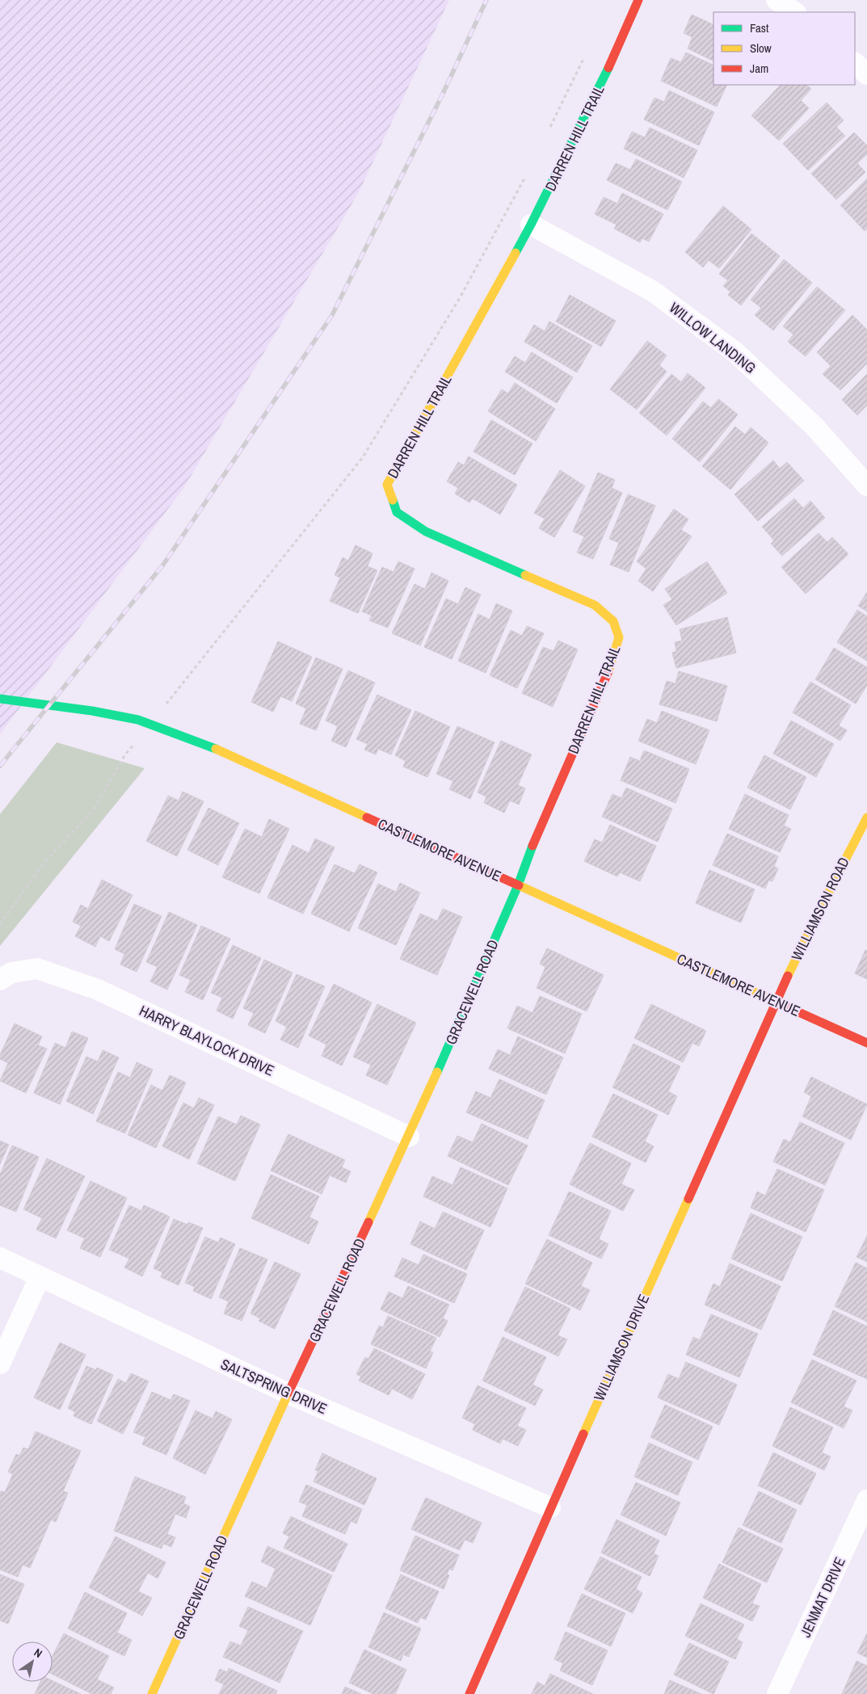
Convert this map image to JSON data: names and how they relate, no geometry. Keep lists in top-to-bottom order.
{
  "streets": {
    "street": [
      "DARREN HILL TRAIL",
      "WILLOW LANDING",
      "CASTLEMORE AVENUE",
      "WILLIAMSON ROAD",
      "GRACEWELL ROAD",
      "HARRY BLAYLOCK DRIVE",
      "WILLIAMSON DRIVE",
      "SALTSPRING DRIVE",
      "JENMAT DRIVE"
    ]
  },
  "crossings": [
    ["DARREN HILL TRAIL", "WILLOW LANDING"],
    ["DARREN HILL TRAIL", "CASTLEMORE AVENUE"],
    ["DARREN HILL TRAIL", "GRACEWELL ROAD"],
    ["CASTLEMORE AVENUE", "WILLIAMSON ROAD"],
    ["CASTLEMORE AVENUE", "GRACEWELL ROAD"],
    ["CASTLEMORE AVENUE", "WILLIAMSON DRIVE"],
    ["WILLIAMSON ROAD", "WILLIAMSON DRIVE"],
    ["GRACEWELL ROAD", "HARRY BLAYLOCK DRIVE"],
    ["GRACEWELL ROAD", "SALTSPRING DRIVE"],
    ["WILLIAMSON DRIVE", "SALTSPRING DRIVE"]
  ],
  "legend": ["Fast", "Slow", "Jam"],
  "north": "top right"
}
